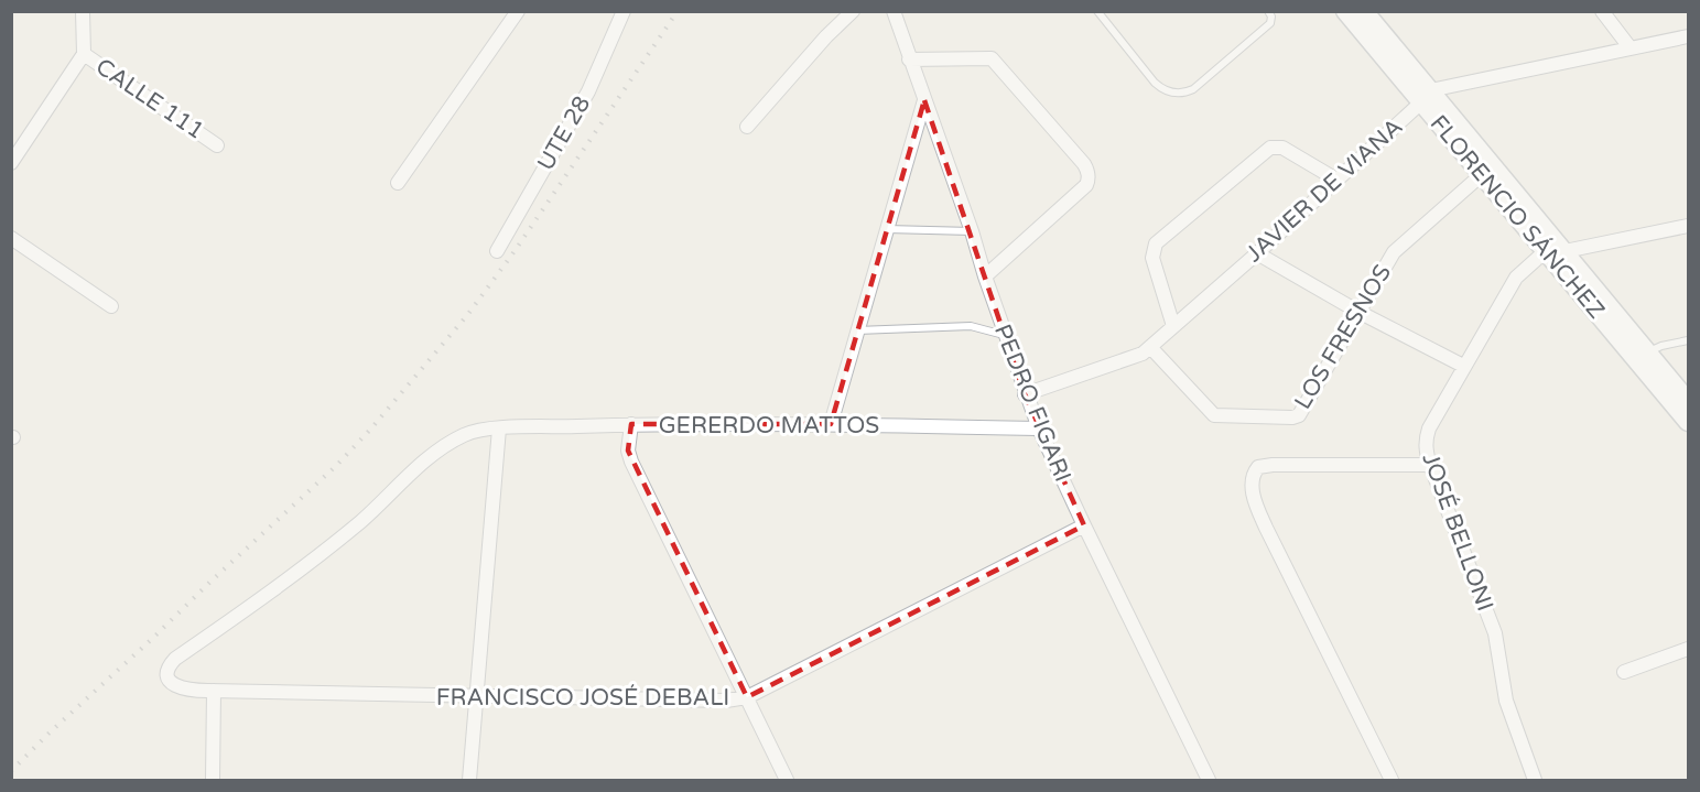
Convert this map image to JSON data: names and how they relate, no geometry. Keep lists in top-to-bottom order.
{
  "streets": {
    "street": [
      "CALLE 111",
      "UTE 28",
      "JAVIER DE VIANA",
      "FLORENCIO SÁNCHEZ",
      "LOS FRESNOS",
      "PEDRO FIGARI",
      "GERERDO MATTOS",
      "JOSÉ BELLONI",
      "FRANCISCO JOSÉ DEBALI"
    ]
  },
  "crossings": [
    ["JAVIER DE VIANA", "FLORENCIO SÁNCHEZ"],
    ["JAVIER DE VIANA", "LOS FRESNOS"],
    ["JAVIER DE VIANA", "PEDRO FIGARI"],
    ["FLORENCIO SÁNCHEZ", "LOS FRESNOS"],
    ["FLORENCIO SÁNCHEZ", "JOSÉ BELLONI"],
    ["PEDRO FIGARI", "GERERDO MATTOS"],
    ["PEDRO FIGARI", "FRANCISCO JOSÉ DEBALI"],
    ["GERERDO MATTOS", "FRANCISCO JOSÉ DEBALI"]
  ]
}
